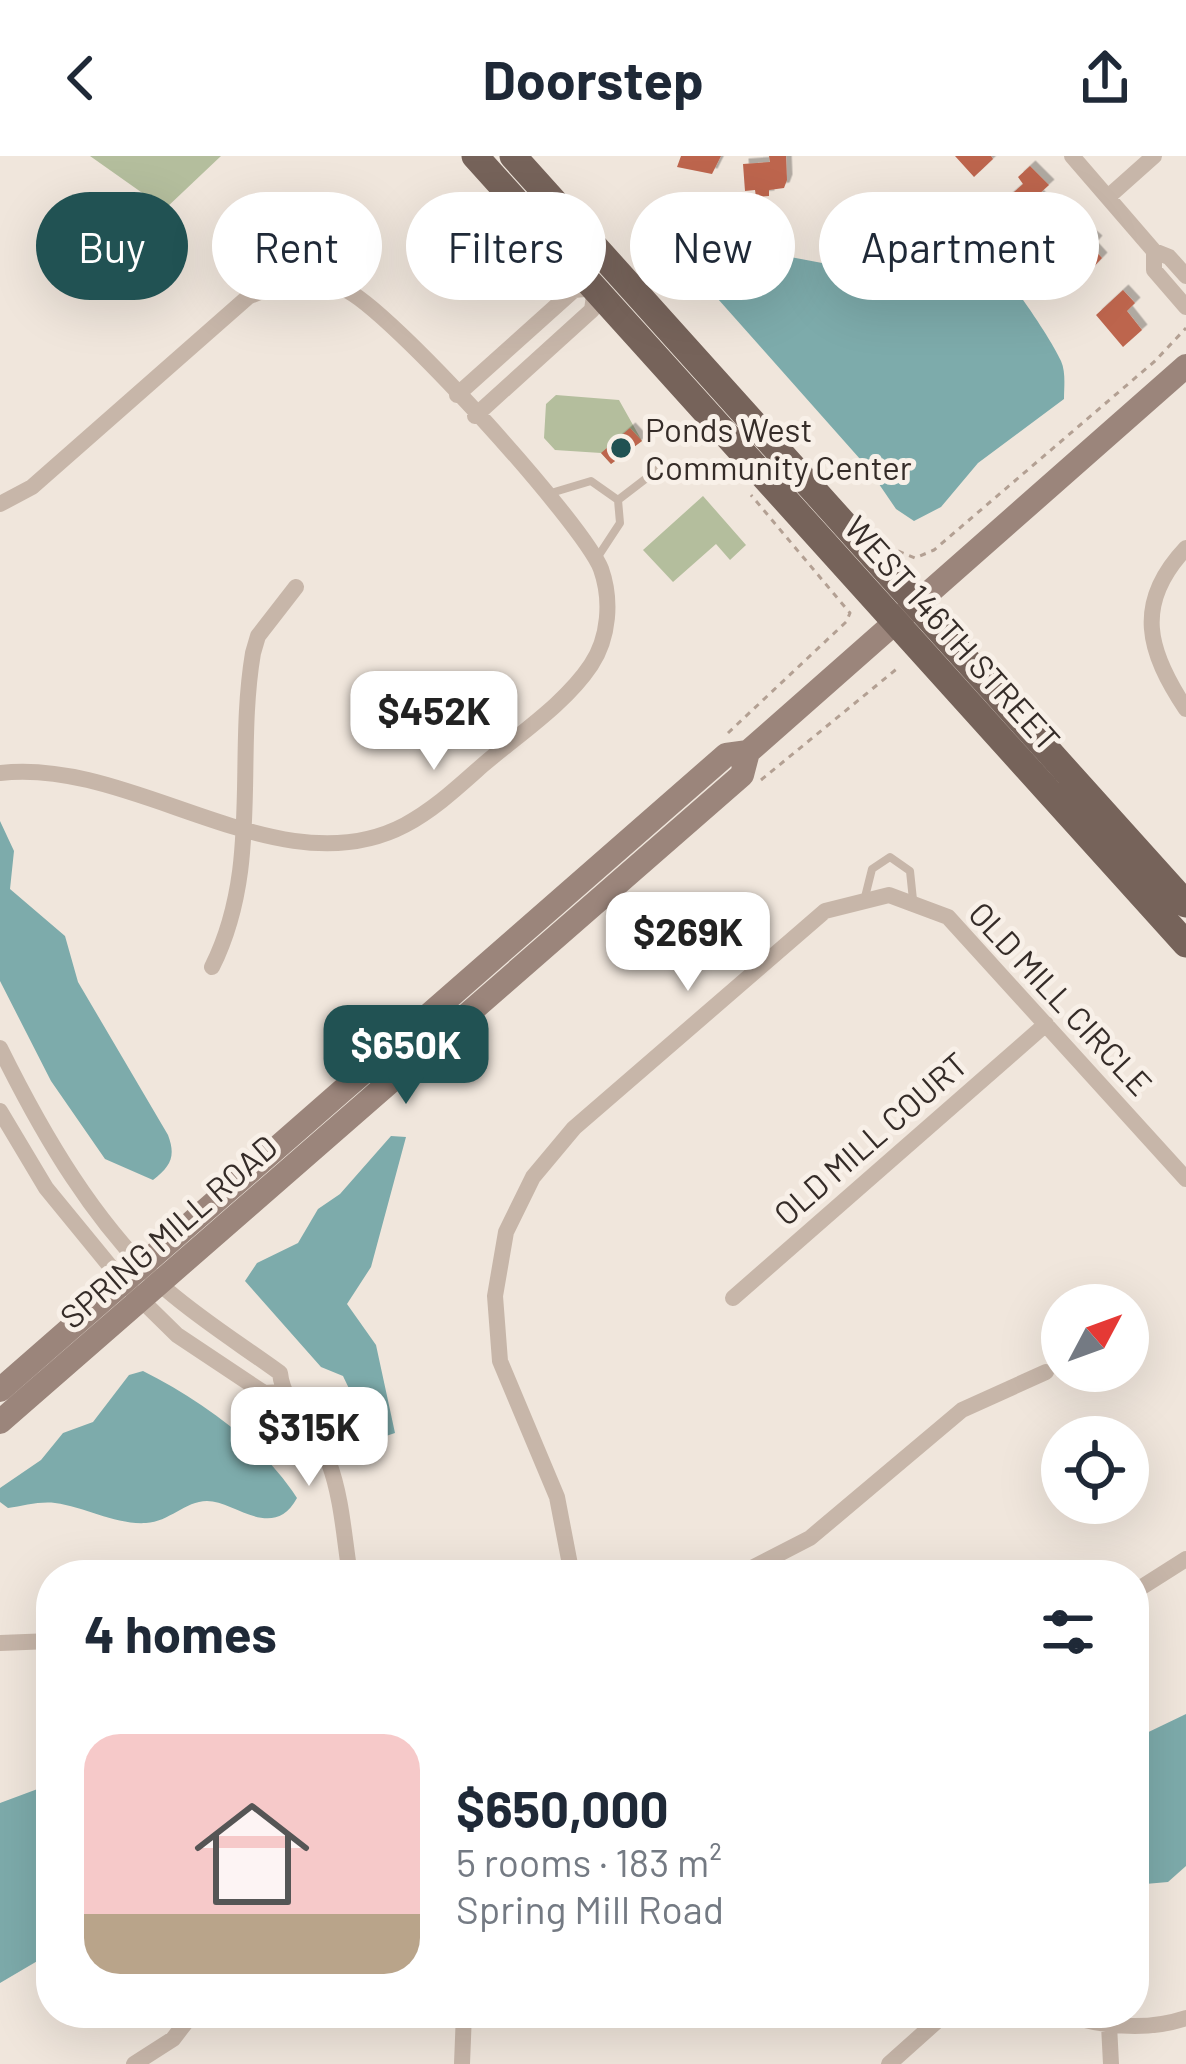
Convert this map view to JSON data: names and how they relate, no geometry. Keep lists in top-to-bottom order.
{
  "streets": {
    "main road": ["WEST 146TH STREET"],
    "street": ["OLD MILL CIRCLE", "OLD MILL COURT", "SPRING MILL ROAD"]
  },
  "crossings": [
    ["WEST 146TH STREET", "SPRING MILL ROAD"],
    ["OLD MILL CIRCLE", "OLD MILL COURT"]
  ],
  "places": ["Ponds West Community Center"],
  "north": "top right",
  "page": {
    "header": "Doorstep",
    "chip": [
      "Buy",
      "Rent",
      "Filters",
      "New",
      "Apartment"
    ],
    "price": [
      "$452K",
      "$269K",
      "$650K",
      "$315K"
    ],
    "heading": "4 homes",
    "list": [
      {
        "name": "$650,000",
        "note": "5 rooms · 183 m² · Spring Mill Road"
      }
    ]
  }
}
